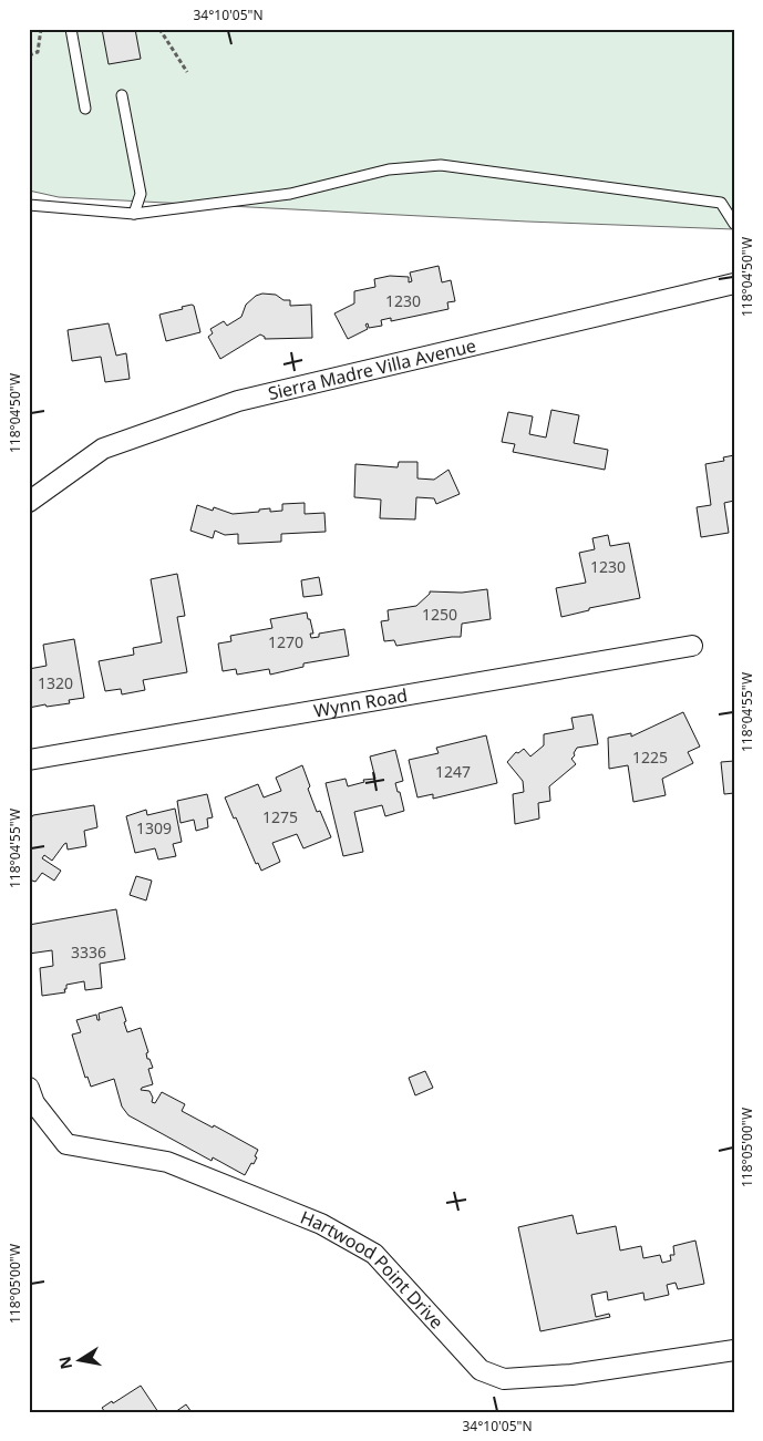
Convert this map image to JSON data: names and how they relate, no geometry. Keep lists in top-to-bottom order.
{
  "streets": {
    "street": ["Sierra Madre Villa Avenue", "Wynn Road", "Hartwood Point Drive"]
  },
  "house_numbers": [
    "1230",
    "1230",
    "1250",
    "1270",
    "1320",
    "1225",
    "1247",
    "1275",
    "1309",
    "3336"
  ],
  "north": "left",
  "coordinates": [
    "34°10'05\"N",
    "118°04'50\"W",
    "118°04'55\"W",
    "118°05'00\"W"
  ]
}
